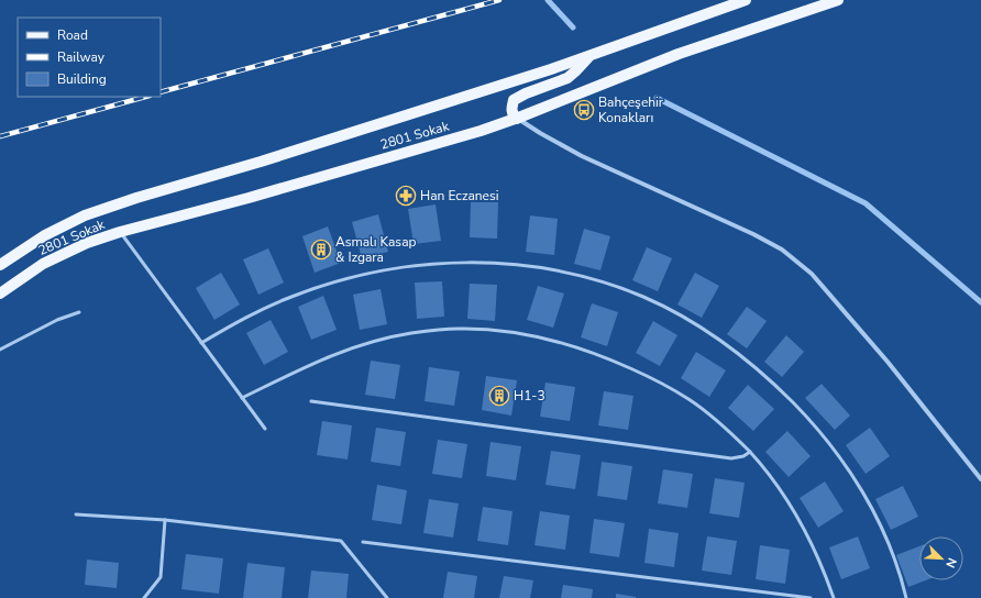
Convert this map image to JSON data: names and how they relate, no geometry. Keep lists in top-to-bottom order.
{
  "streets": {
    "main road": ["2801 Sokak"]
  },
  "places": {
    "bus stop": ["Bahçeşehir Konakları"],
    "pharmacy": ["Han Eczanesi"],
    "building": ["Asmalı Kasap & Izgara", "H1-3"]
  },
  "legend": ["Road", "Railway", "Building"],
  "north": "bottom right"
}
